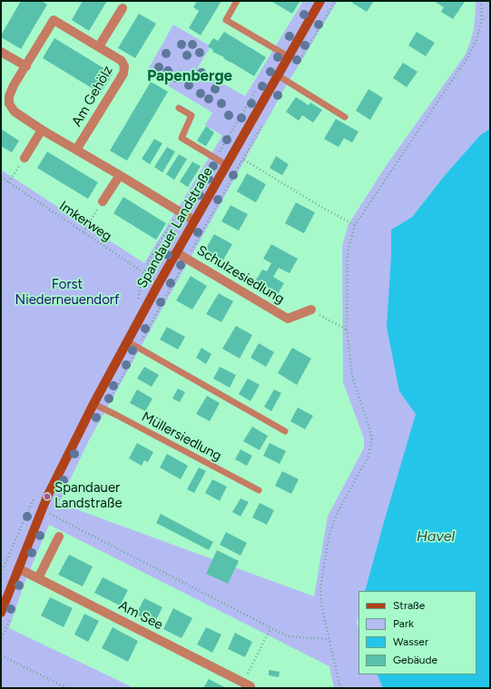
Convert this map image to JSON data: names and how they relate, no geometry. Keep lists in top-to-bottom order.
{
  "streets": {
    "main road": ["Spandauer Landstraße"],
    "street": ["Am Gehölz", "Schulzesiedlung", "Am See"],
    "lane": ["Müllersiedlung"],
    "path": ["Imkerweg"]
  },
  "crossings": [
    ["Am Gehölz", "Spandauer Landstraße"],
    ["Imkerweg", "Spandauer Landstraße"],
    ["Spandauer Landstraße", "Schulzesiedlung"],
    ["Spandauer Landstraße", "Müllersiedlung"],
    ["Spandauer Landstraße", "Am See"]
  ],
  "districts": ["Papenberge"],
  "water": ["Havel"],
  "parks": ["Forst Niederneuendorf"],
  "places": ["Spandauer Landstraße"],
  "legend": [
    "Straße",
    "Park",
    "Wasser",
    "Gebäude"
  ]
}
